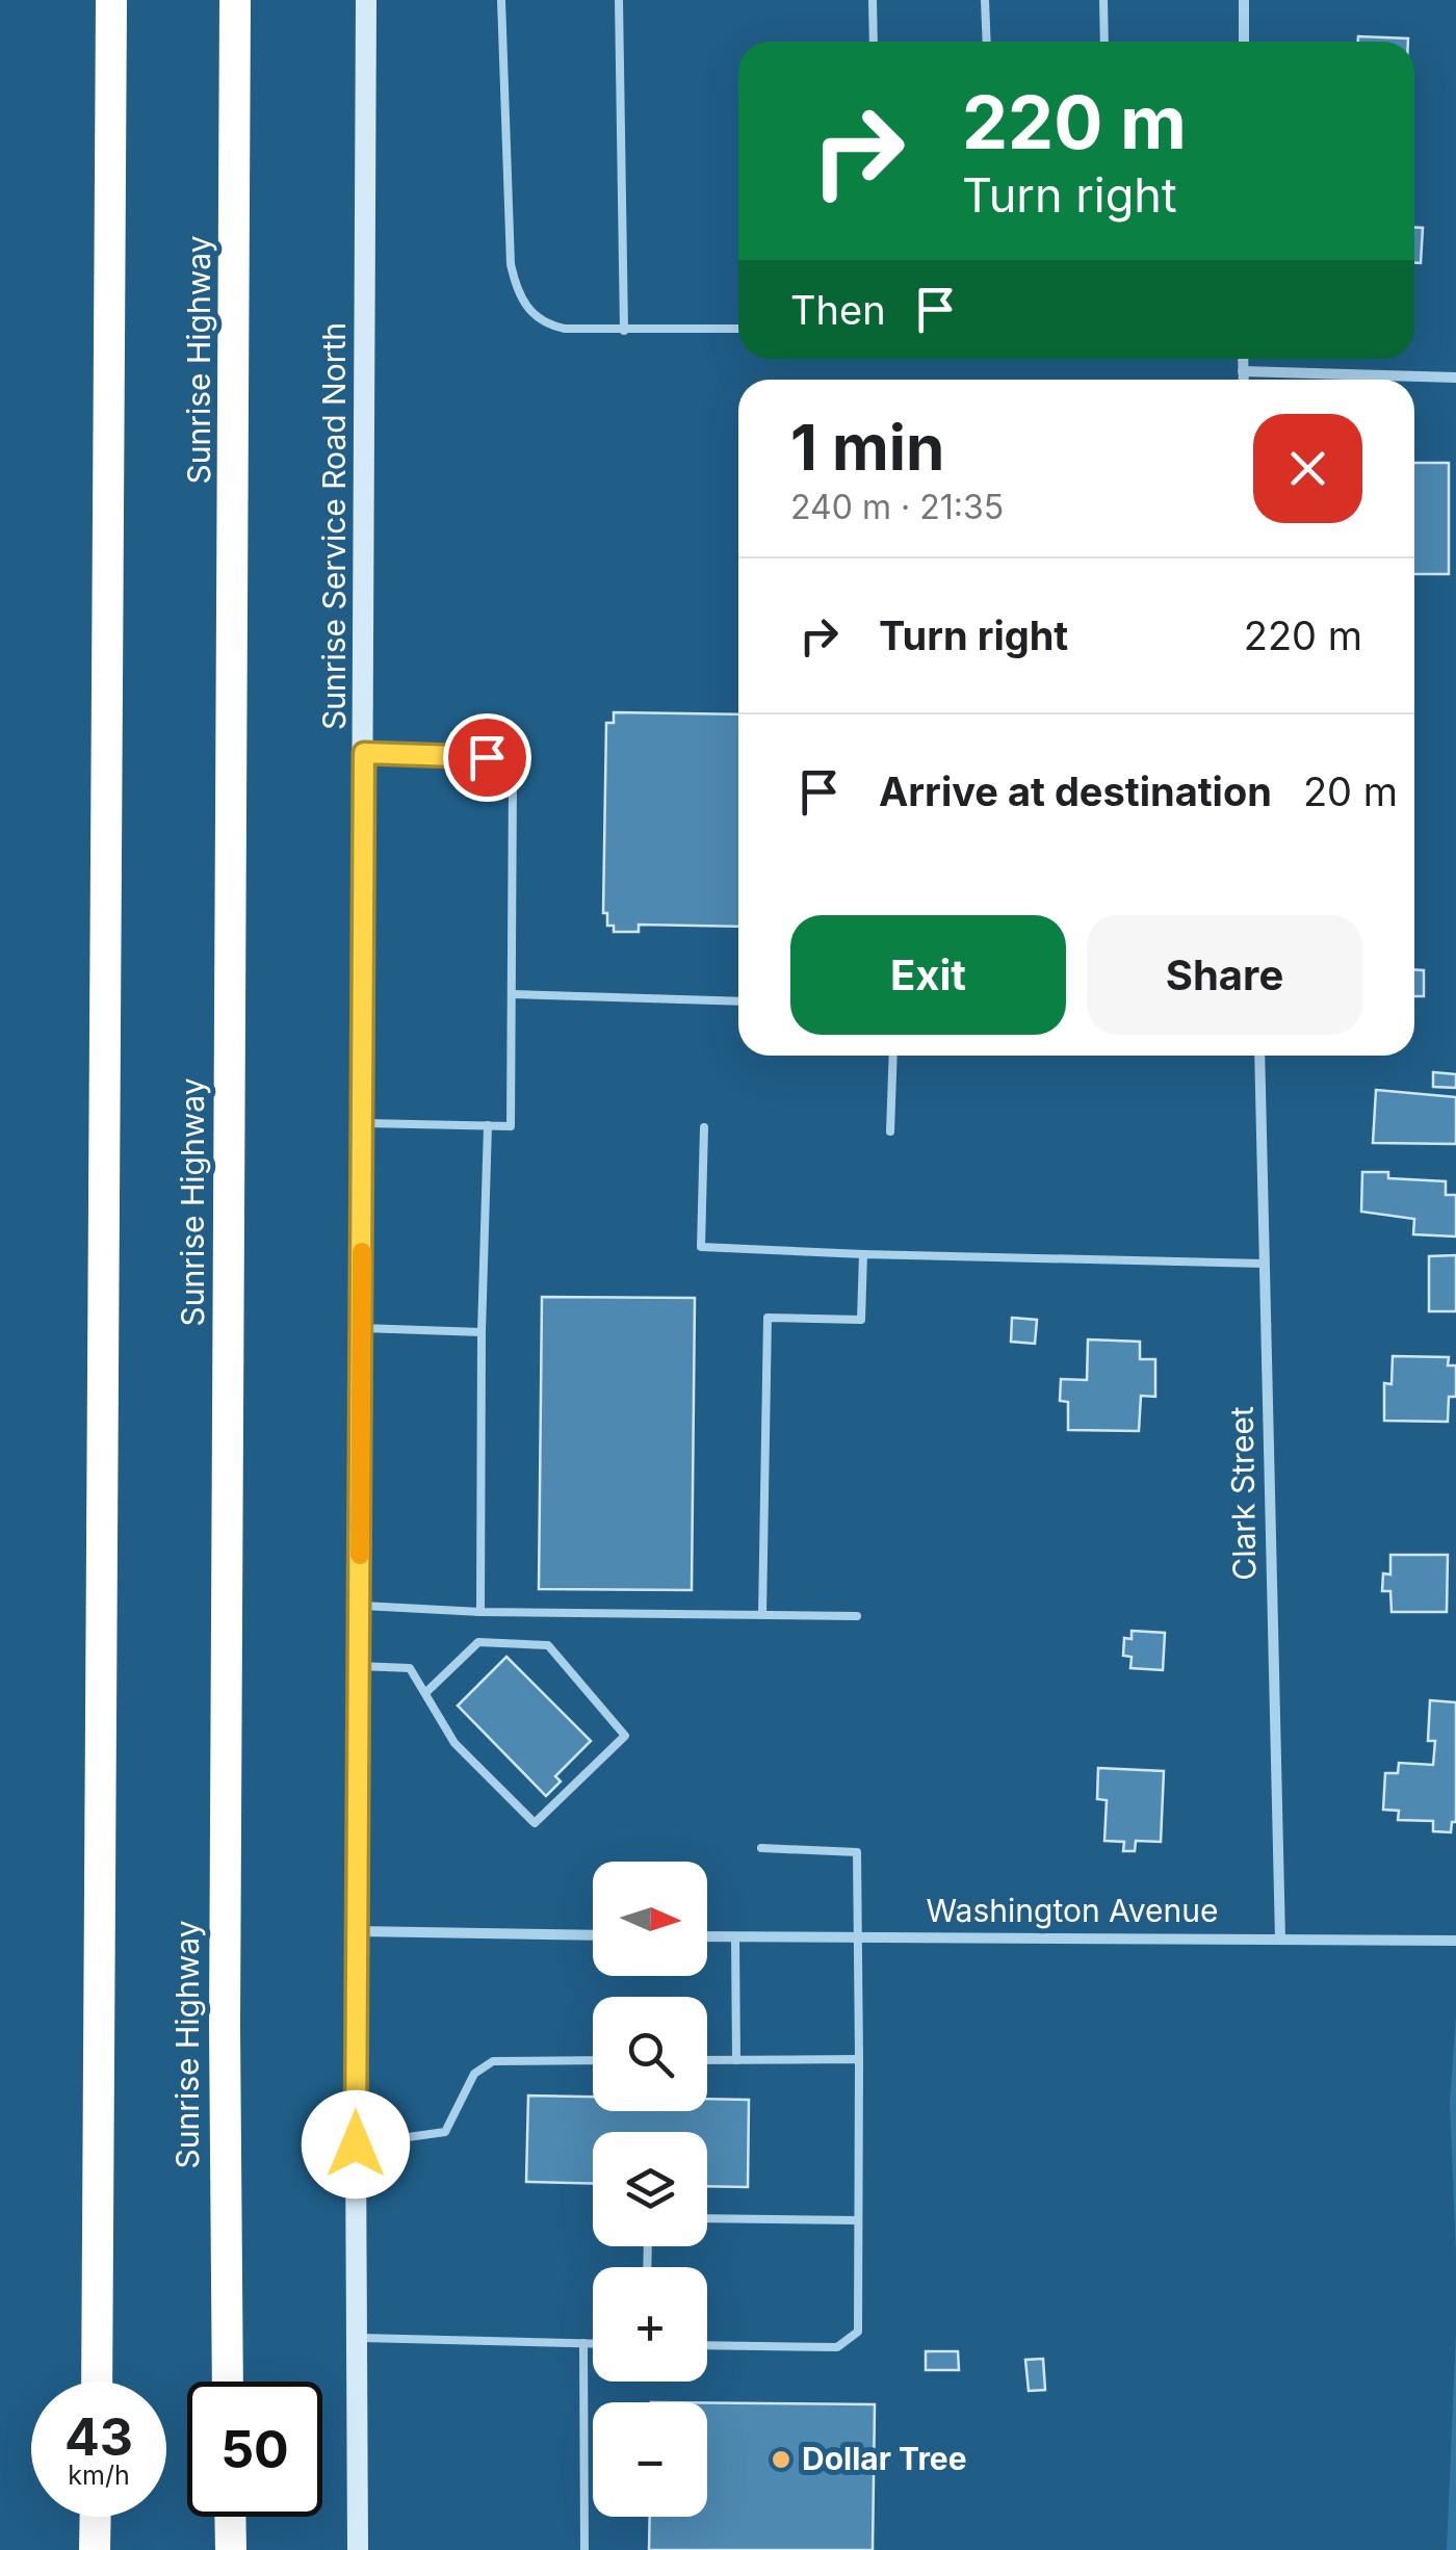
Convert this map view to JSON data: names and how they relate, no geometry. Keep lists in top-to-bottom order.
{
  "streets": {
    "highway": ["Sunrise Highway"],
    "main road": ["Sunrise Service Road North"],
    "street": ["Clark Street", "Washington Avenue"]
  },
  "crossings": [
    ["Clark Street", "Washington Avenue"]
  ],
  "places": ["Dollar Tree"],
  "north": "right",
  "page": {
    "turn": ["220 m", "Turn right"],
    "then": "Then",
    "heading": ["1 min", "240 m · 21:35"],
    "list": [
      {
        "name": "Turn right",
        "value": "220 m"
      },
      {
        "name": "Arrive at destination",
        "value": "20 m"
      }
    ],
    "buttons": ["Exit", "Share"],
    "map_buttons": ["+", "−"],
    "speed": "43 km/h",
    "limit": "50"
  }
}
